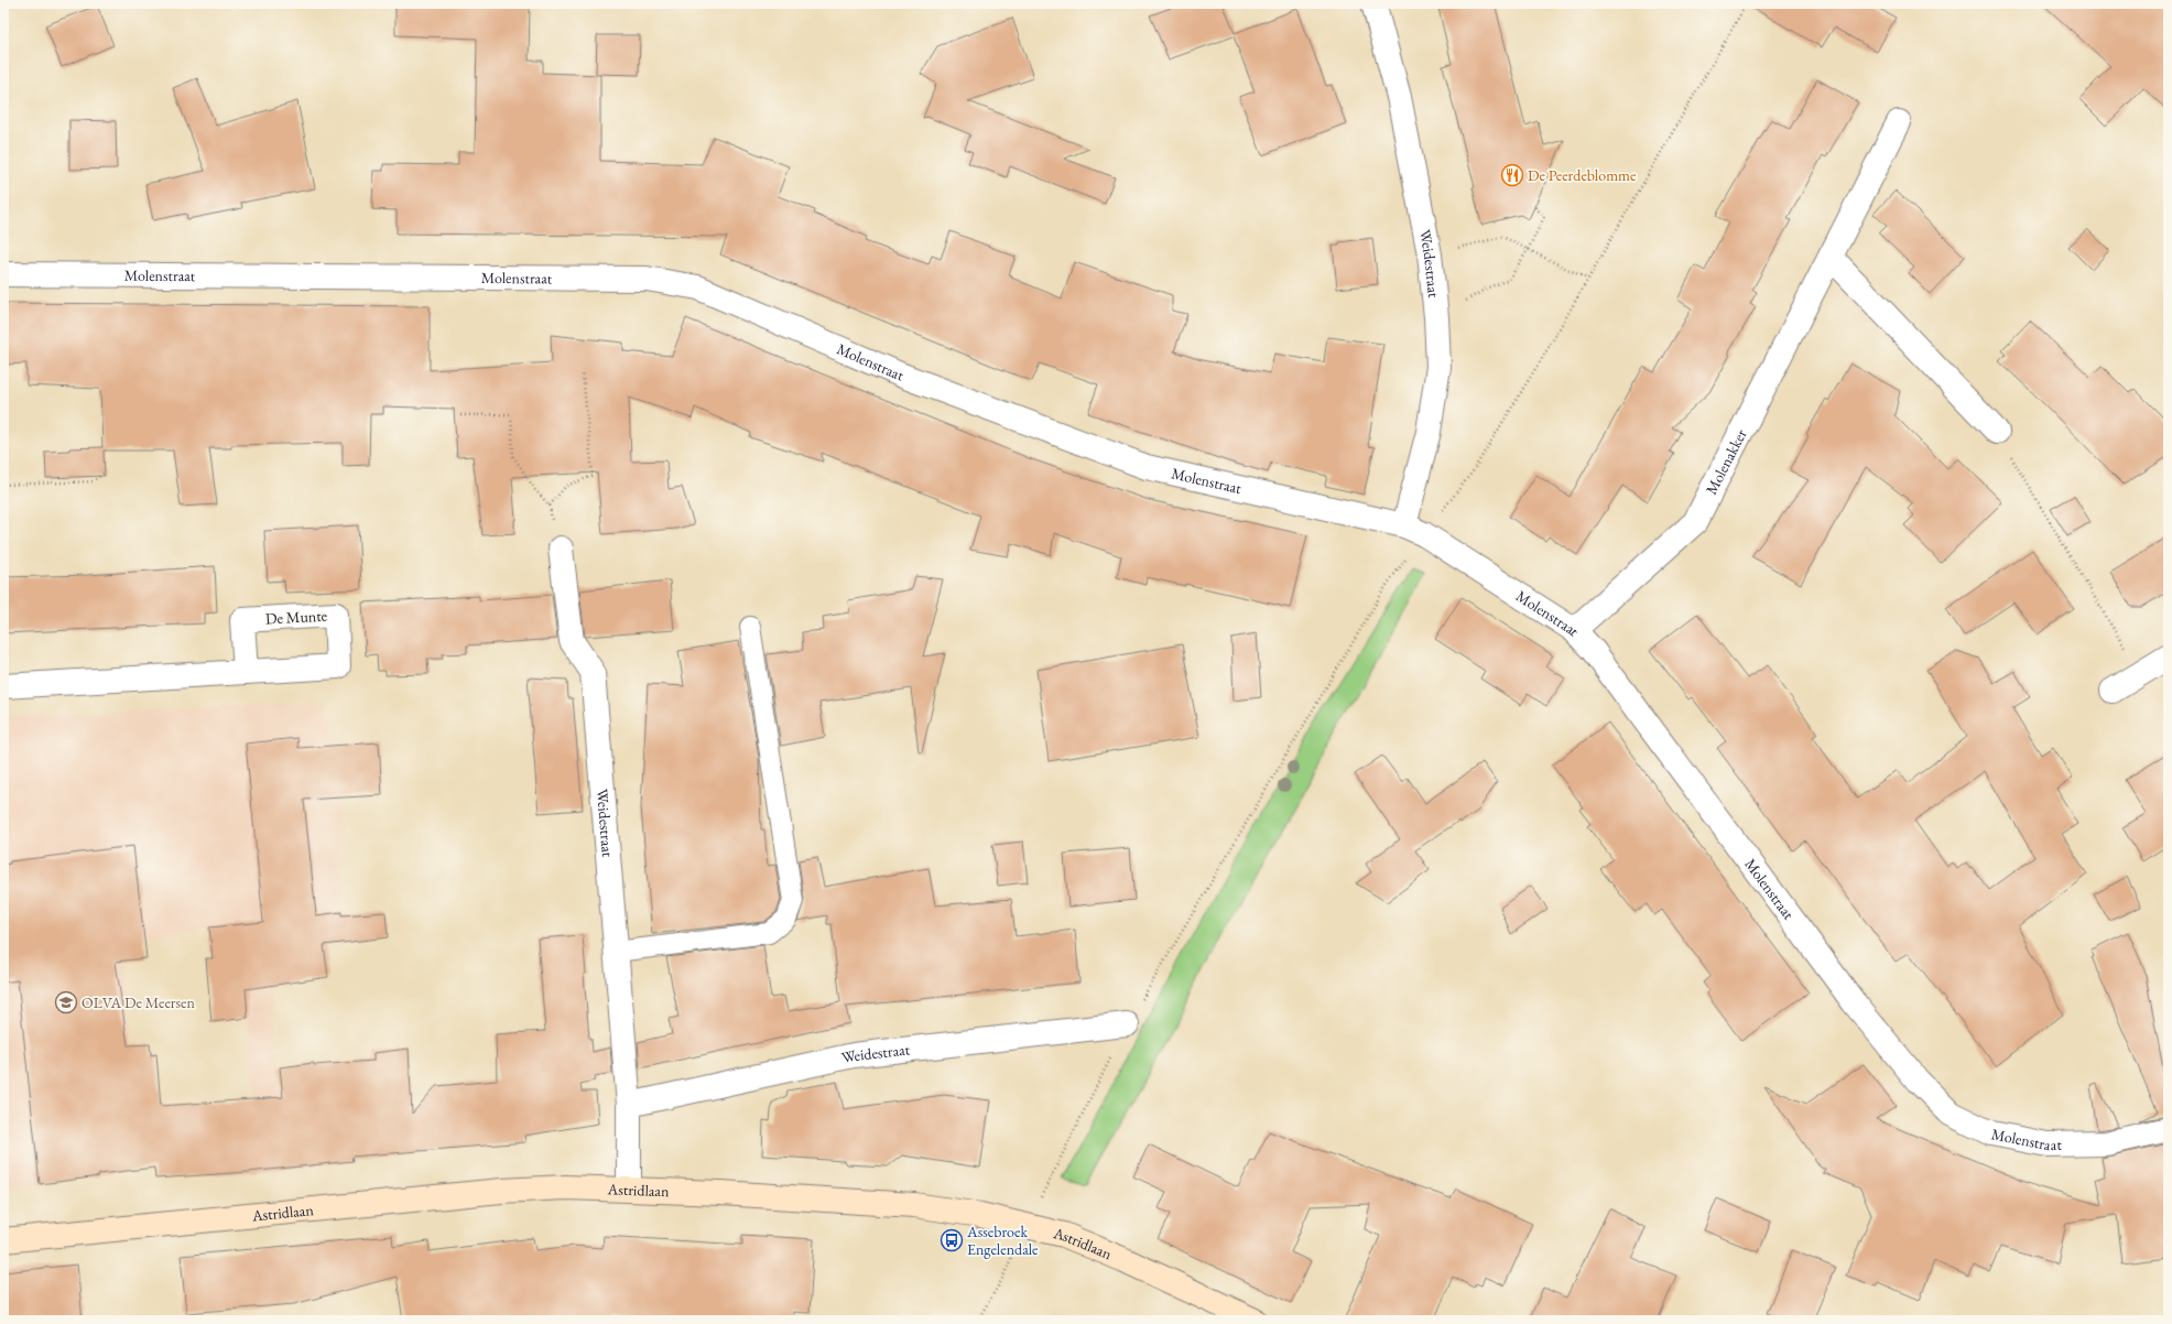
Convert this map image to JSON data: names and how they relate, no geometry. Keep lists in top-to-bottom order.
{
  "streets": {
    "main road": ["Astridlaan"],
    "street": ["Weidestraat", "Molenstraat", "Molenakker"]
  },
  "crossings": [
    ["Weidestraat", "Molenstraat"],
    ["Weidestraat", "Astridlaan"],
    ["Molenstraat", "Molenakker"]
  ],
  "places": {
    "restaurant": ["De Peerdeblomme"],
    "school or university": ["OLVA De Meersen"],
    "bus stop": ["Assebroek Engelendale"]
  }
}
